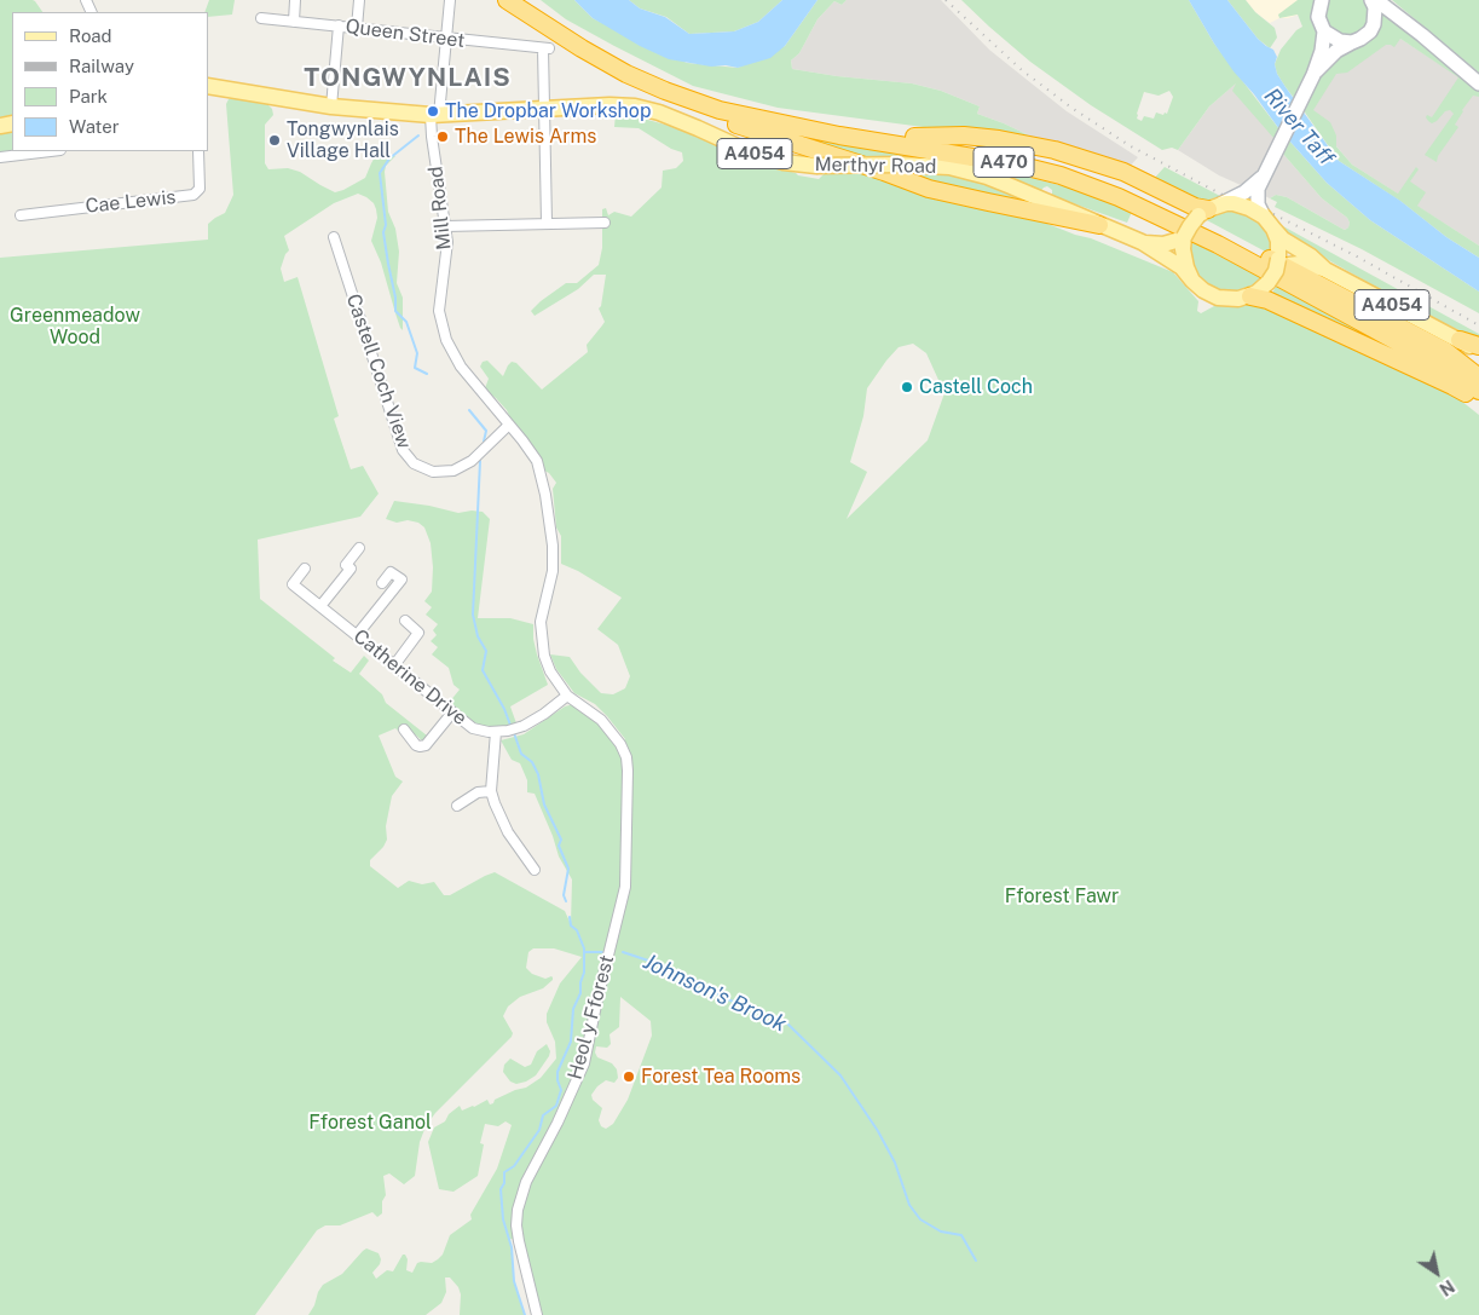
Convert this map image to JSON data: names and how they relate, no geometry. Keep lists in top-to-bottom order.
{
  "streets": {
    "highway": ["A470"],
    "main road": ["A4054", "Merthyr Road"],
    "street": [
      "Queen Street",
      "Cae Lewis",
      "Mill Road",
      "Castell Coch View",
      "Catherine Drive",
      "Heol y Fforest"
    ]
  },
  "crossings": [
    ["Queen Street", "Merthyr Road"],
    ["Queen Street", "Mill Road"],
    ["A4054", "Merthyr Road"],
    ["Merthyr Road", "Mill Road"],
    ["Mill Road", "Castell Coch View"],
    ["Mill Road", "Catherine Drive"],
    ["Mill Road", "Heol y Fforest"]
  ],
  "districts": ["TONGWYNLAIS"],
  "water": ["River Taff", "Johnson's Brook"],
  "parks": ["Greenmeadow Wood", "Fforest Fawr", "Fforest Ganol"],
  "places": [
    "The Dropbar Workshop",
    "The Lewis Arms",
    "Tongwynlais Village Hall",
    "Castell Coch",
    "Forest Tea Rooms"
  ],
  "legend": [
    "Road",
    "Railway",
    "Park",
    "Water"
  ],
  "north": "bottom right"
}
